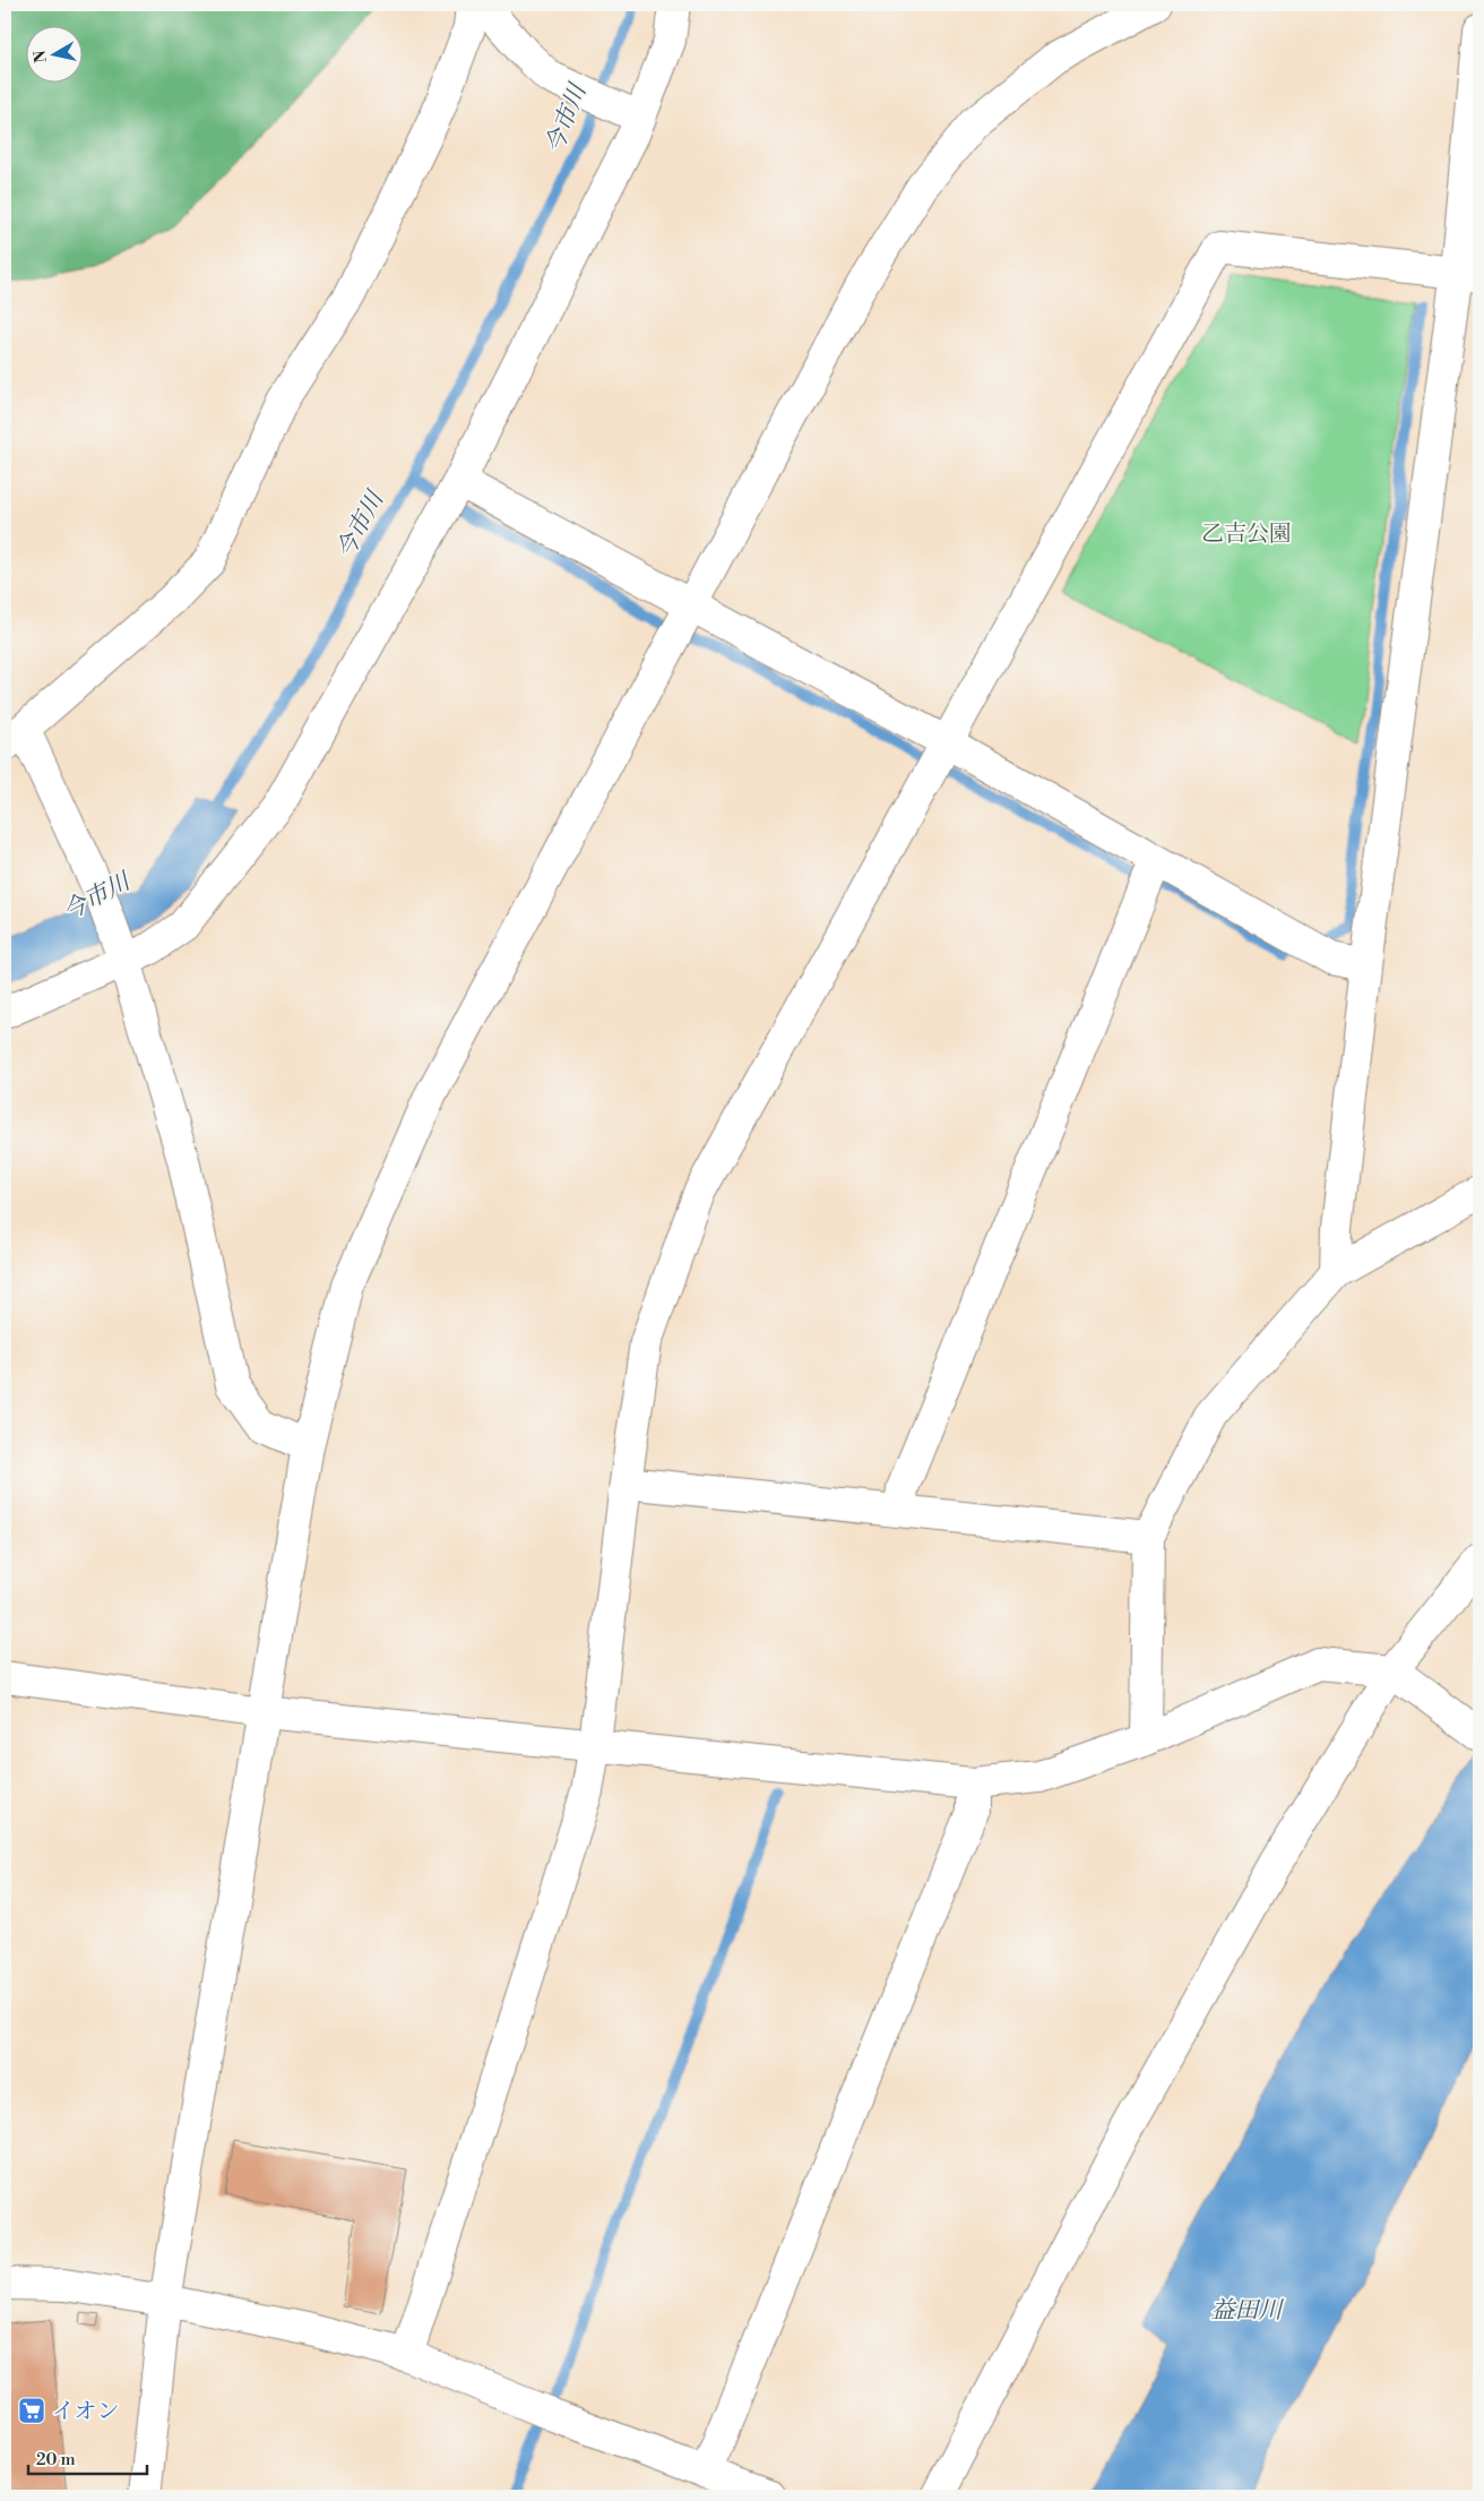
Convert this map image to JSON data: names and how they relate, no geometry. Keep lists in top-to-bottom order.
{
  "water": ["今市川", "益田川"],
  "parks": ["乙吉公園"],
  "places": {
    "supermarket": ["イオン"]
  },
  "scale_bar": "20 m",
  "north": "left"
}
